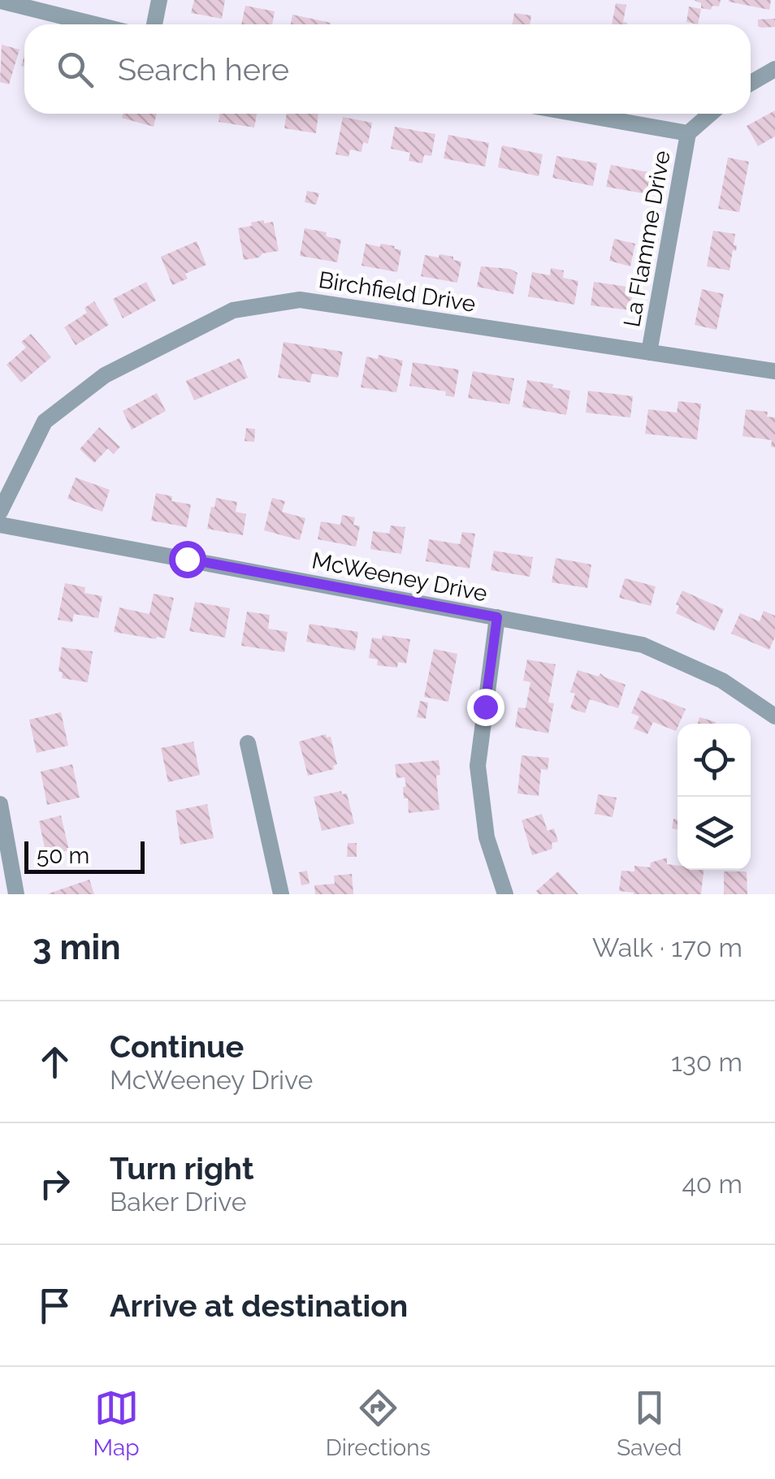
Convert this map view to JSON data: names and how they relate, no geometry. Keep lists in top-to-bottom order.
{
  "streets": {
    "street": ["La Flamme Drive", "Birchfield Drive", "McWeeney Drive"]
  },
  "crossings": [
    ["La Flamme Drive", "Birchfield Drive"]
  ],
  "scale_bar": "50 m",
  "page": {
    "search": "Search here",
    "scale": "50 m",
    "heading": ["3 min", "Walk · 170 m"],
    "list": [
      ["Continue", "McWeeney Drive", "130 m"],
      ["Turn right", "Baker Drive", "40 m"],
      "Arrive at destination"
    ],
    "nav": ["Map", "Directions", "Saved"]
  }
}
